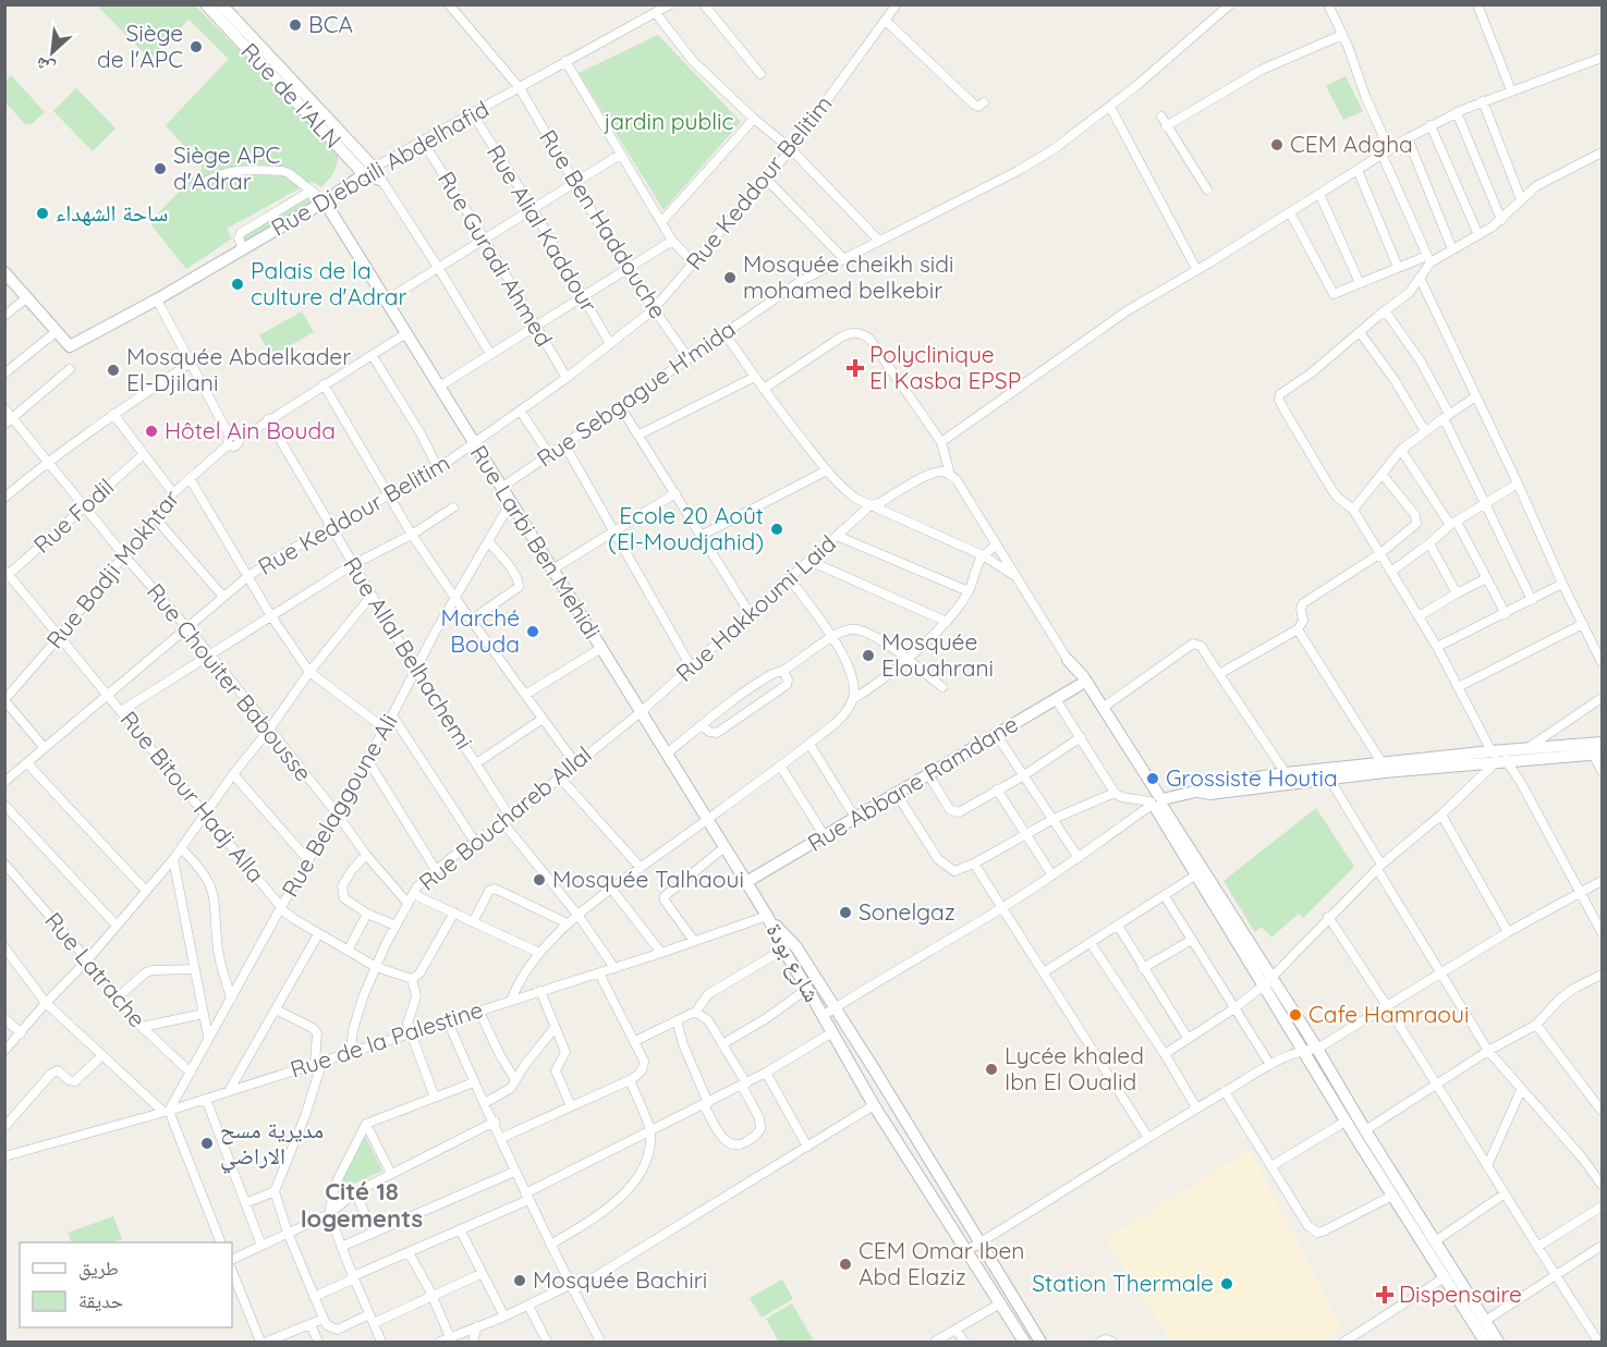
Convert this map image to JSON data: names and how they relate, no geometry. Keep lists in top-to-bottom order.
{
  "streets": {
    "street": [
      "Rue de l'ALN",
      "Rue Djebaili Abdelhafid",
      "Rue Keddour Belitim",
      "Rue Ben Haddouche",
      "Rue Alial Kaddour",
      "Rue Guradi Ahmed",
      "Rue Sebgague H'mida",
      "Rue Fodil",
      "Rue Larbi Ben Mehidi",
      "Rue Badji Mokhtar",
      "Rue Hakkoumi Laid",
      "Rue Allal Belhachemi",
      "Rue Chouiter Babousse",
      "Rue Abbane Ramdane",
      "Rue Bitour Hadj Alla",
      "Rue Belaggoune Ali",
      "Rue Bouchareb Allal",
      "شارع بودة",
      "Rue Latrache",
      "Rue de la Palestine"
    ]
  },
  "crossings": [
    ["Rue de l'ALN", "Rue Djebaili Abdelhafid"],
    ["Rue Djebaili Abdelhafid", "Rue Ben Haddouche"],
    ["Rue Djebaili Abdelhafid", "Rue Alial Kaddour"],
    ["Rue Djebaili Abdelhafid", "Rue Guradi Ahmed"],
    ["Rue Djebaili Abdelhafid", "Rue Larbi Ben Mehidi"],
    ["Rue Keddour Belitim", "Rue Ben Haddouche"],
    ["Rue Keddour Belitim", "Rue Alial Kaddour"],
    ["Rue Keddour Belitim", "Rue Guradi Ahmed"],
    ["Rue Keddour Belitim", "Rue Larbi Ben Mehidi"],
    ["Rue Keddour Belitim", "Rue Allal Belhachemi"],
    ["Rue Keddour Belitim", "Rue Chouiter Babousse"],
    ["Rue Keddour Belitim", "Rue Bitour Hadj Alla"],
    ["Rue Ben Haddouche", "Rue Sebgague H'mida"],
    ["Rue Sebgague H'mida", "Rue Larbi Ben Mehidi"],
    ["Rue Fodil", "Rue Chouiter Babousse"],
    ["Rue Fodil", "Rue Bitour Hadj Alla"],
    ["Rue Larbi Ben Mehidi", "Rue Badji Mokhtar"],
    ["Rue Larbi Ben Mehidi", "Rue Hakkoumi Laid"],
    ["Rue Larbi Ben Mehidi", "Rue Abbane Ramdane"],
    ["Rue Larbi Ben Mehidi", "Rue Belaggoune Ali"],
    ["Rue Larbi Ben Mehidi", "Rue Bouchareb Allal"],
    ["Rue Larbi Ben Mehidi", "شارع بودة"],
    ["Rue Larbi Ben Mehidi", "Rue de la Palestine"],
    ["Rue Badji Mokhtar", "Rue Allal Belhachemi"],
    ["Rue Badji Mokhtar", "Rue Chouiter Babousse"],
    ["Rue Badji Mokhtar", "Rue Bitour Hadj Alla"],
    ["Rue Hakkoumi Laid", "Rue Bouchareb Allal"],
    ["Rue Allal Belhachemi", "Rue Belaggoune Ali"],
    ["Rue Allal Belhachemi", "Rue Bouchareb Allal"],
    ["Rue Allal Belhachemi", "Rue de la Palestine"],
    ["Rue Chouiter Babousse", "Rue Belaggoune Ali"],
    ["Rue Chouiter Babousse", "Rue Bouchareb Allal"],
    ["Rue Bitour Hadj Alla", "Rue Belaggoune Ali"],
    ["Rue Bitour Hadj Alla", "Rue Bouchareb Allal"],
    ["Rue Belaggoune Ali", "Rue Latrache"],
    ["Rue Belaggoune Ali", "Rue de la Palestine"],
    ["Rue Bouchareb Allal", "Rue de la Palestine"],
    ["شارع بودة", "Rue de la Palestine"]
  ],
  "districts": ["Cité 18 logements"],
  "parks": ["jardin public"],
  "places": {
    "other": [
      "BCA",
      "Siège de l'APC",
      "CEM Adgha",
      "Siège APC d'Adrar",
      "ساحة الشهداء",
      "Mosquée cheikh sidi mohamed belkebir",
      "Palais de la culture d'Adrar",
      "Mosquée Abdelkader El-Djilani",
      "Hôtel Ain Bouda",
      "Ecole 20 Août (El-Moudjahid)",
      "Marché Bouda",
      "Mosquée Elouahrani",
      "Grossiste Houtia",
      "Mosquée Talhaoui",
      "Sonelgaz",
      "Cafe Hamraoui",
      "Lycée khaled Ibn El Oualid",
      "مديرية مسح الاراضي",
      "CEM Omar Iben Abd Elaziz",
      "Mosquée Bachiri",
      "Station Thermale"
    ],
    "health": ["Polyclinique El Kasba EPSP", "Dispensaire"]
  },
  "legend": ["طريق", "حديقة"],
  "north": "bottom left"
}
